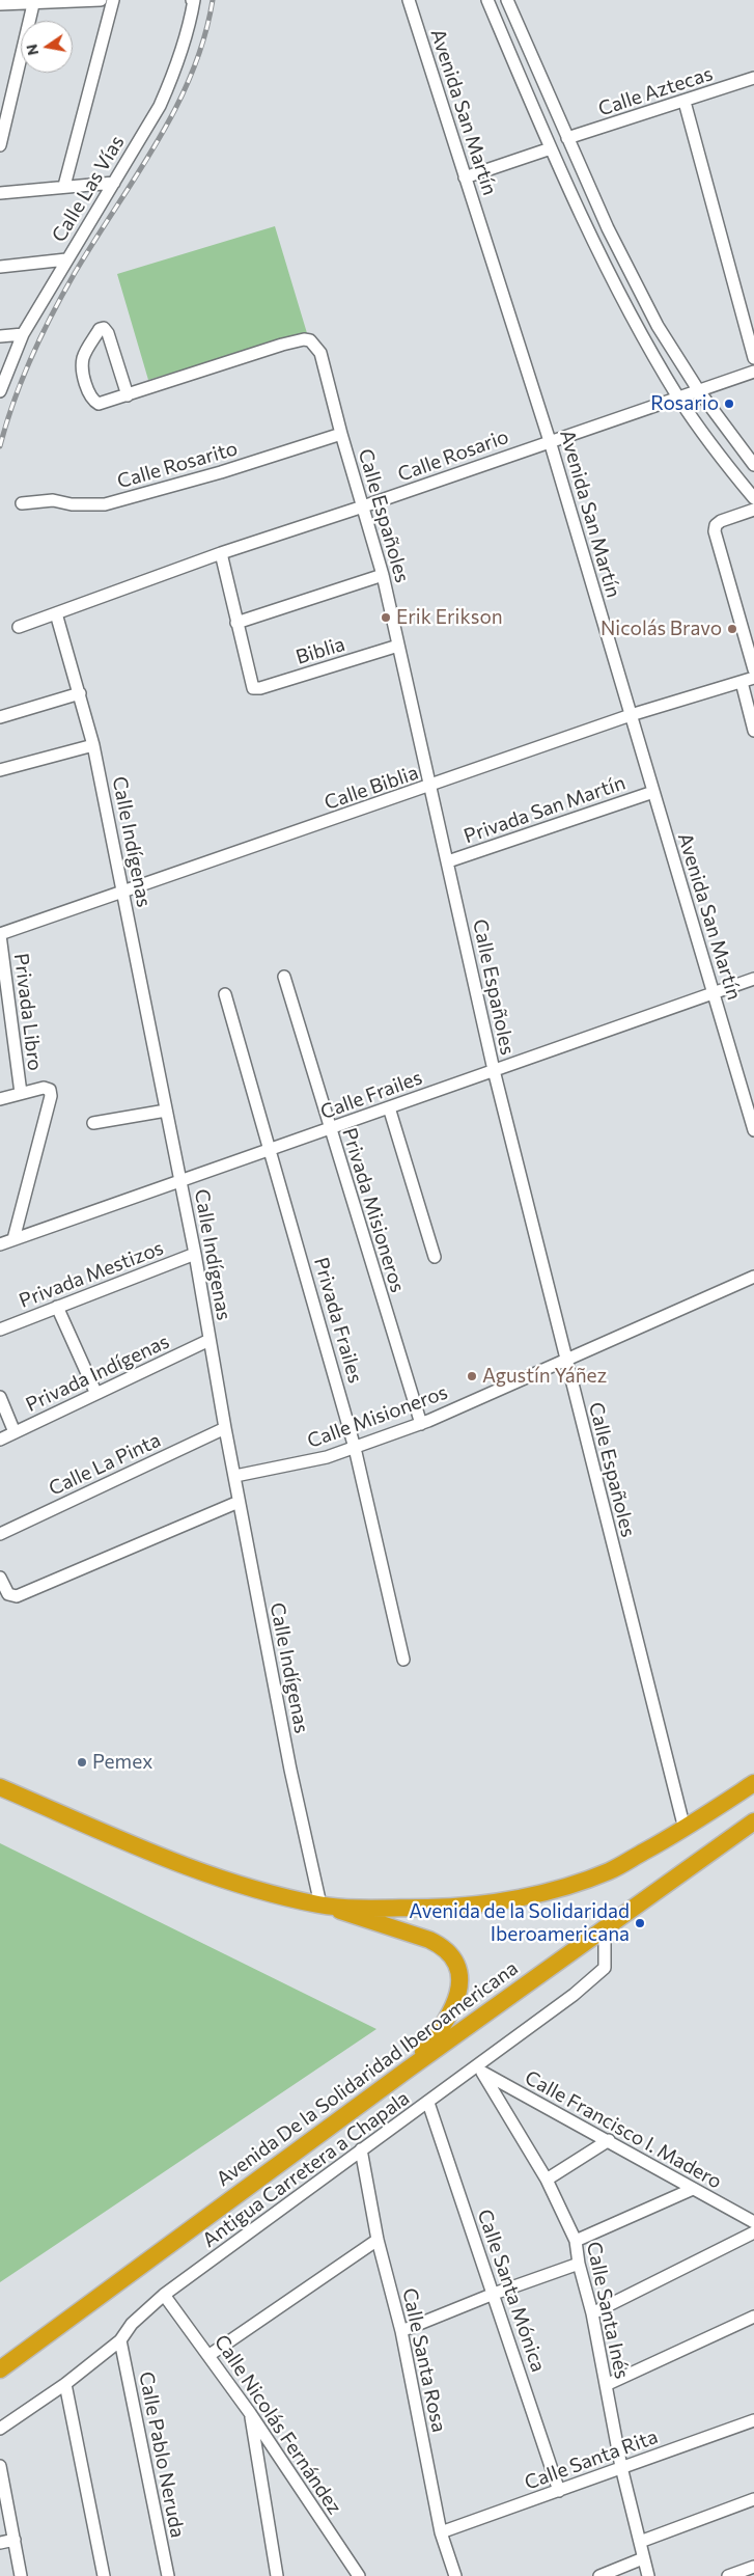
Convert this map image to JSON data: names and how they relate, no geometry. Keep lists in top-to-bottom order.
{
  "streets": {
    "highway": ["Avenida De la Solidaridad Iberoamericana"],
    "street": [
      "Calle Aztecas",
      "Avenida San Martín",
      "Calle Las Vías",
      "Calle Rosario",
      "Calle Rosarito",
      "Calle Españoles",
      "Biblia",
      "Calle Biblia",
      "Privada San Martín",
      "Calle Indígenas",
      "Privada Libro",
      "Calle Frailes",
      "Privada Misioneros",
      "Privada Mestizos",
      "Privada Frailes",
      "Privada Indígenas",
      "Calle Misioneros",
      "Calle La Pinta",
      "Calle Francisco I. Madero",
      "Antigua Carretera a Chapala",
      "Calle Santa Mónica",
      "Calle Santa Inés",
      "Calle Santa Rosa",
      "Calle Nicolás Fernández",
      "Calle Pablo Neruda",
      "Calle Santa Rita"
    ]
  },
  "crossings": [
    ["Avenida San Martín", "Calle Rosario"],
    ["Avenida San Martín", "Calle Biblia"],
    ["Avenida San Martín", "Privada San Martín"],
    ["Avenida San Martín", "Calle Frailes"],
    ["Calle Rosario", "Calle Españoles"],
    ["Calle Rosario", "Calle Indígenas"],
    ["Calle Rosarito", "Calle Españoles"],
    ["Calle Españoles", "Biblia"],
    ["Calle Españoles", "Calle Biblia"],
    ["Calle Españoles", "Privada San Martín"],
    ["Calle Españoles", "Calle Frailes"],
    ["Calle Españoles", "Calle Misioneros"],
    ["Calle Biblia", "Calle Indígenas"],
    ["Calle Biblia", "Privada Libro"],
    ["Calle Indígenas", "Calle Frailes"],
    ["Calle Indígenas", "Privada Mestizos"],
    ["Calle Indígenas", "Privada Indígenas"],
    ["Calle Indígenas", "Calle Misioneros"],
    ["Calle Indígenas", "Calle La Pinta"],
    ["Calle Frailes", "Privada Misioneros"],
    ["Calle Frailes", "Privada Frailes"],
    ["Privada Misioneros", "Calle Misioneros"],
    ["Privada Frailes", "Calle Misioneros"],
    ["Avenida De la Solidaridad Iberoamericana", "Antigua Carretera a Chapala"],
    ["Calle Francisco I. Madero", "Antigua Carretera a Chapala"],
    ["Calle Francisco I. Madero", "Calle Santa Inés"],
    ["Antigua Carretera a Chapala", "Calle Santa Mónica"],
    ["Antigua Carretera a Chapala", "Calle Santa Inés"],
    ["Antigua Carretera a Chapala", "Calle Santa Rosa"],
    ["Antigua Carretera a Chapala", "Calle Nicolás Fernández"],
    ["Antigua Carretera a Chapala", "Calle Pablo Neruda"],
    ["Calle Santa Mónica", "Calle Santa Rita"],
    ["Calle Santa Inés", "Calle Santa Rita"],
    ["Calle Santa Rosa", "Calle Santa Rita"]
  ],
  "places": [
    "Rosario",
    "Erik Erikson",
    "Nicolás Bravo",
    "Agustín Yáñez",
    "Pemex",
    "Avenida de la Solidaridad Iberoamericana"
  ],
  "north": "left"
}
